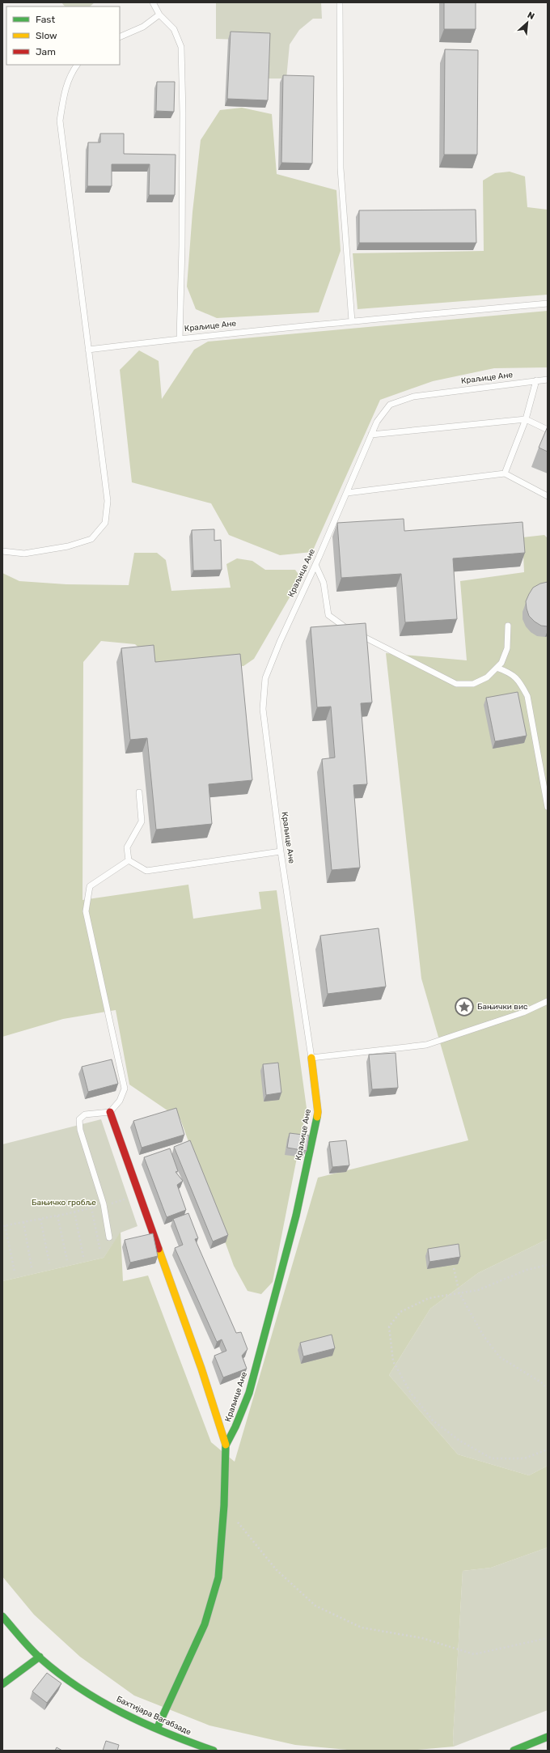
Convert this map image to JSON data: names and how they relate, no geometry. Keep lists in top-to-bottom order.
{
  "streets": {
    "street": ["Краљице Ане", "Бахтијара Вагабзаде"]
  },
  "parks": ["Бањичко гробље"],
  "places": {
    "place": ["Бањички вис"]
  },
  "legend": ["Fast", "Slow", "Jam"],
  "north": "top right"
}
